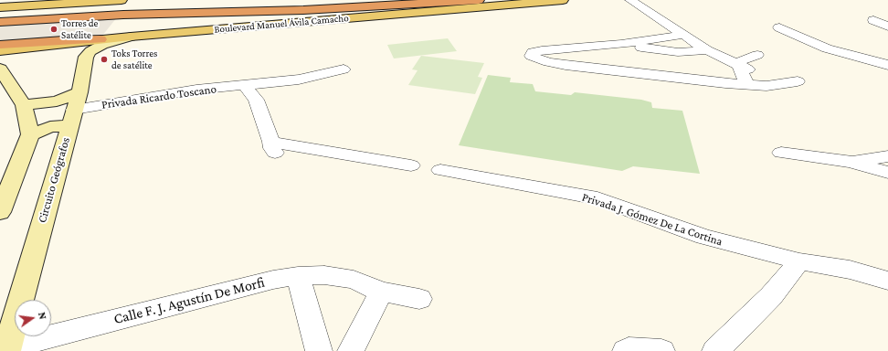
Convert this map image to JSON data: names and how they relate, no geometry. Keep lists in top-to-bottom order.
{
  "streets": {
    "highway": ["Boulevard Manuel Ávila Camacho"],
    "main road": ["Circuito Geógrafos"],
    "street": ["Privada Ricardo Toscano", "Privada J. Gómez De La Cortina", "Calle F. J. Agustín De Morfi"]
  },
  "crossings": [
    ["Boulevard Manuel Ávila Camacho", "Circuito Geógrafos"],
    ["Privada Ricardo Toscano", "Circuito Geógrafos"],
    ["Circuito Geógrafos", "Calle F. J. Agustín De Morfi"]
  ],
  "places": ["Torres de Satélite", "Toks Torres de satélite"],
  "north": "right"
}
